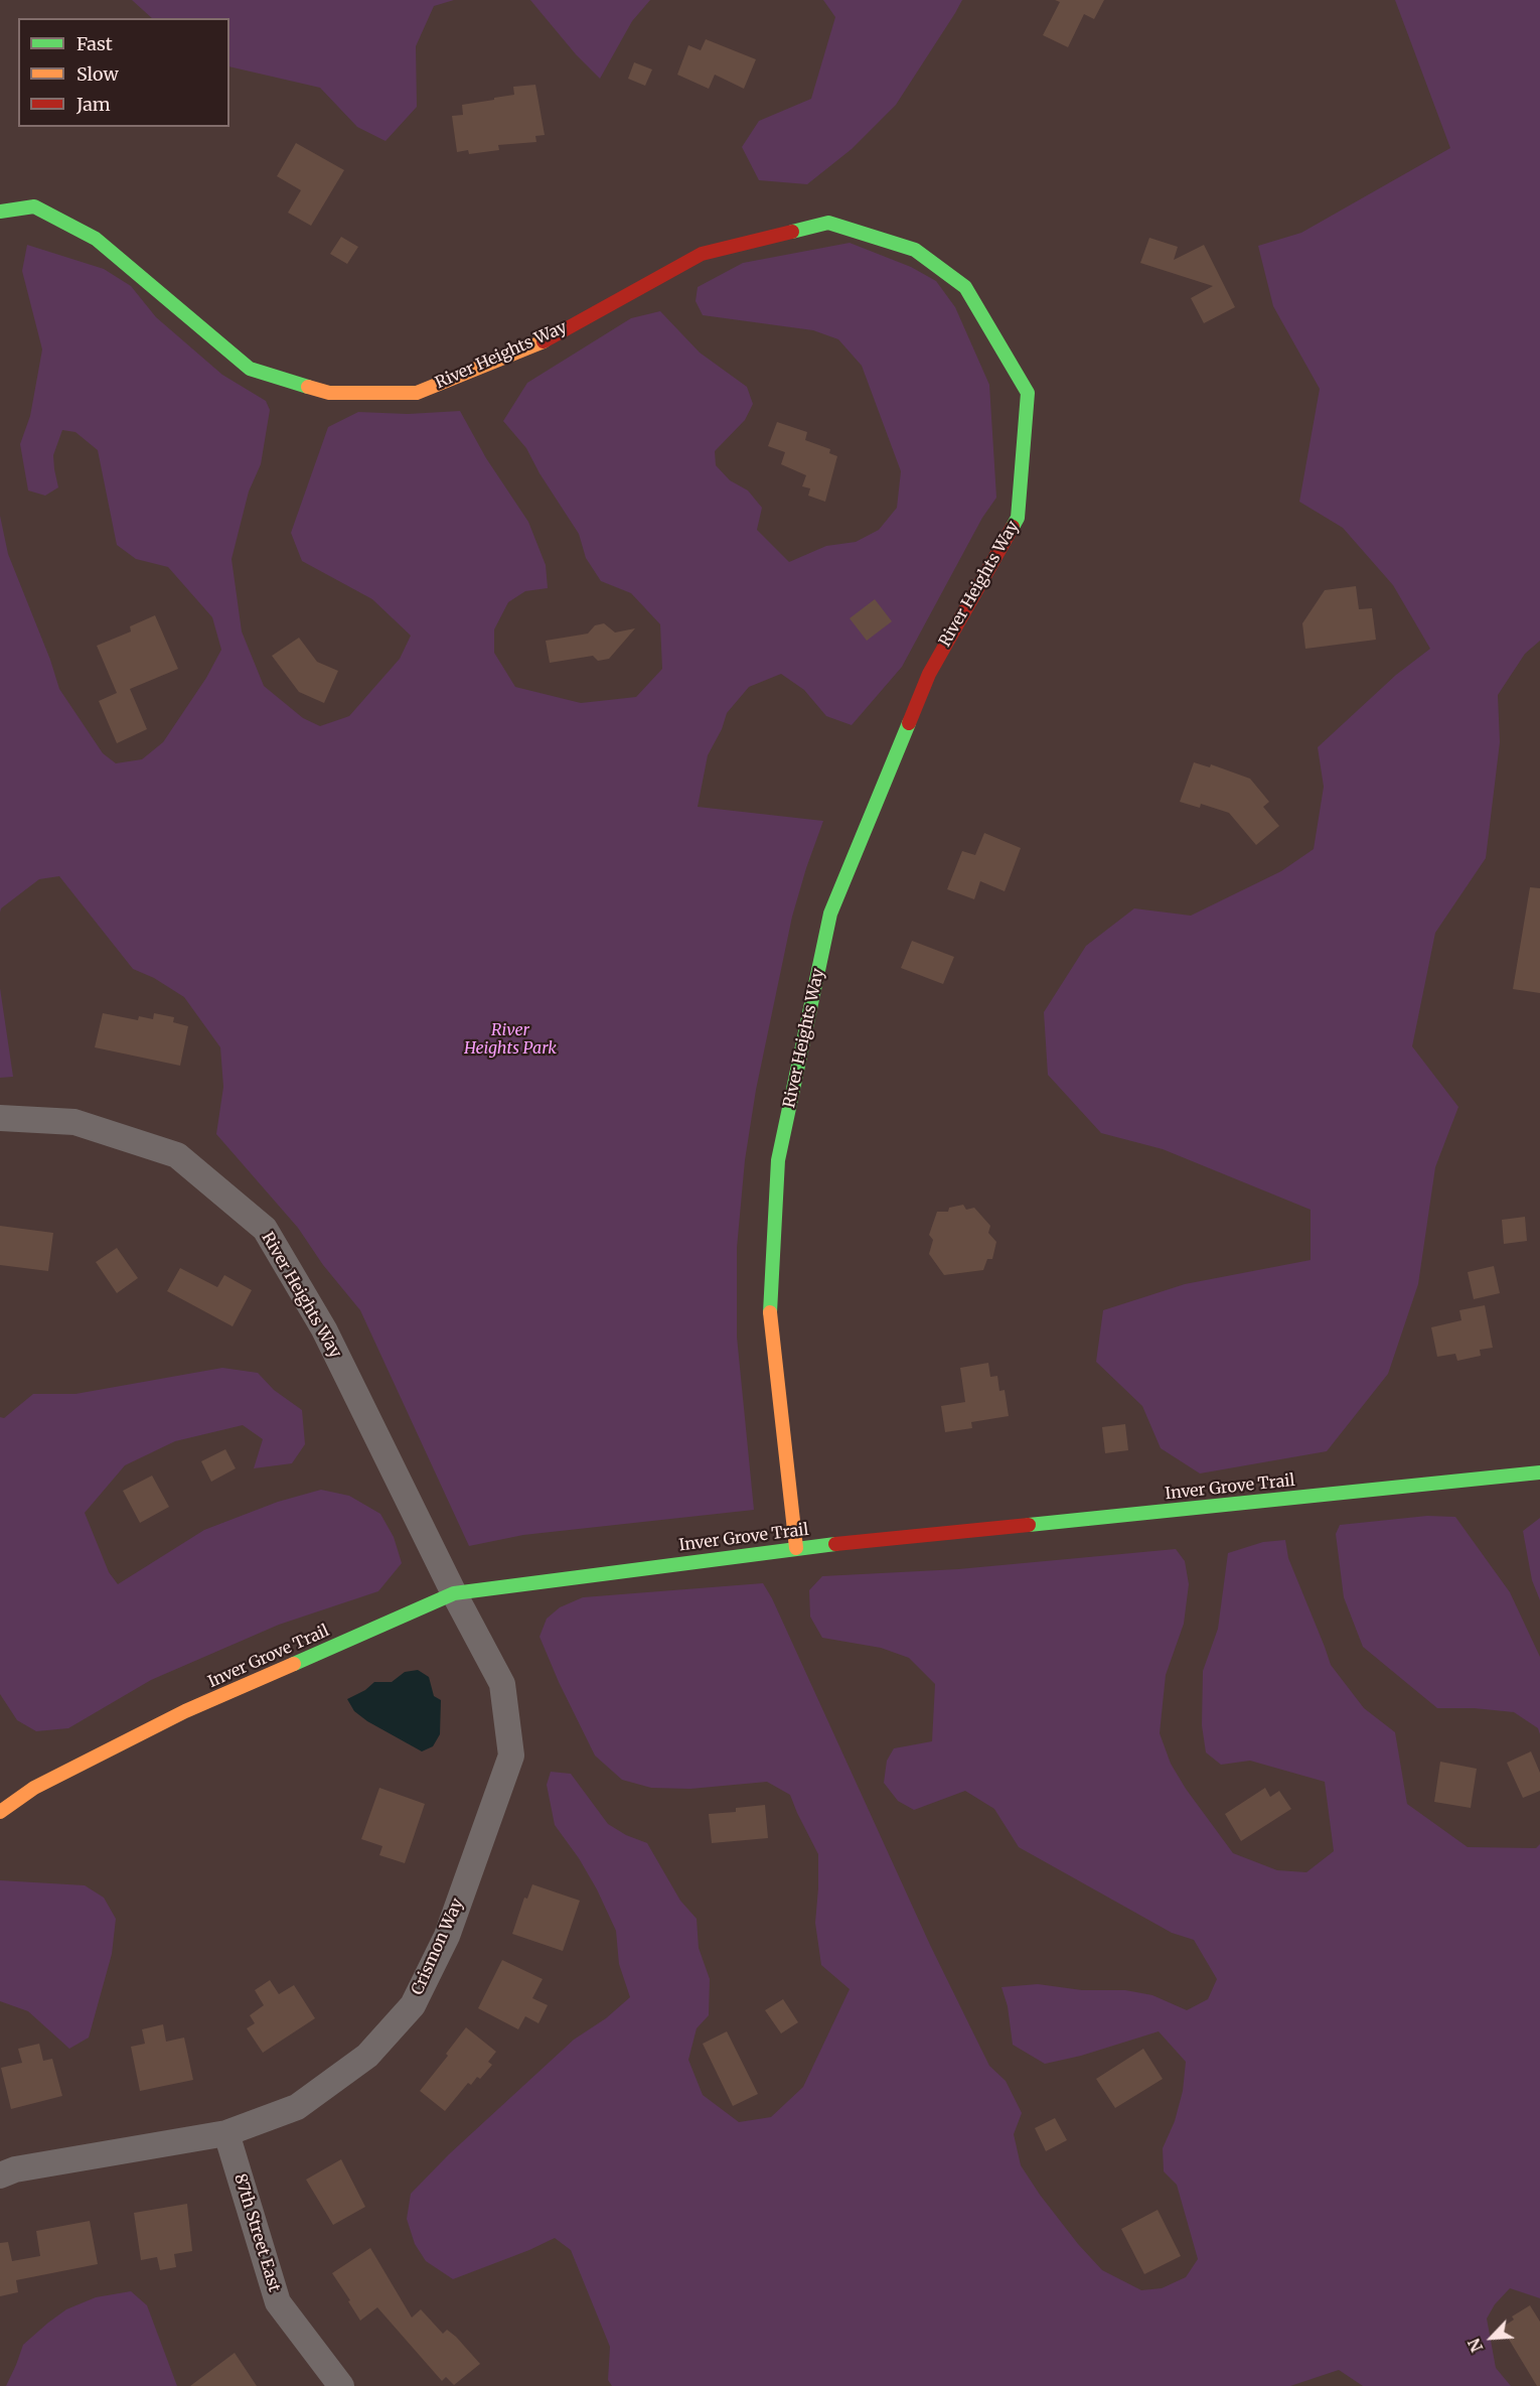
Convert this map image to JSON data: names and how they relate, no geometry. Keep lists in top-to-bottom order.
{
  "streets": {
    "street": [
      "River Heights Way",
      "Inver Grove Trail",
      "Crismon Way",
      "87th Street East"
    ]
  },
  "crossings": [
    ["River Heights Way", "Inver Grove Trail"],
    ["River Heights Way", "Crismon Way"],
    ["Inver Grove Trail", "Crismon Way"],
    ["Crismon Way", "87th Street East"]
  ],
  "parks": ["River Heights Park"],
  "legend": ["Fast", "Slow", "Jam"],
  "north": "bottom left"
}
